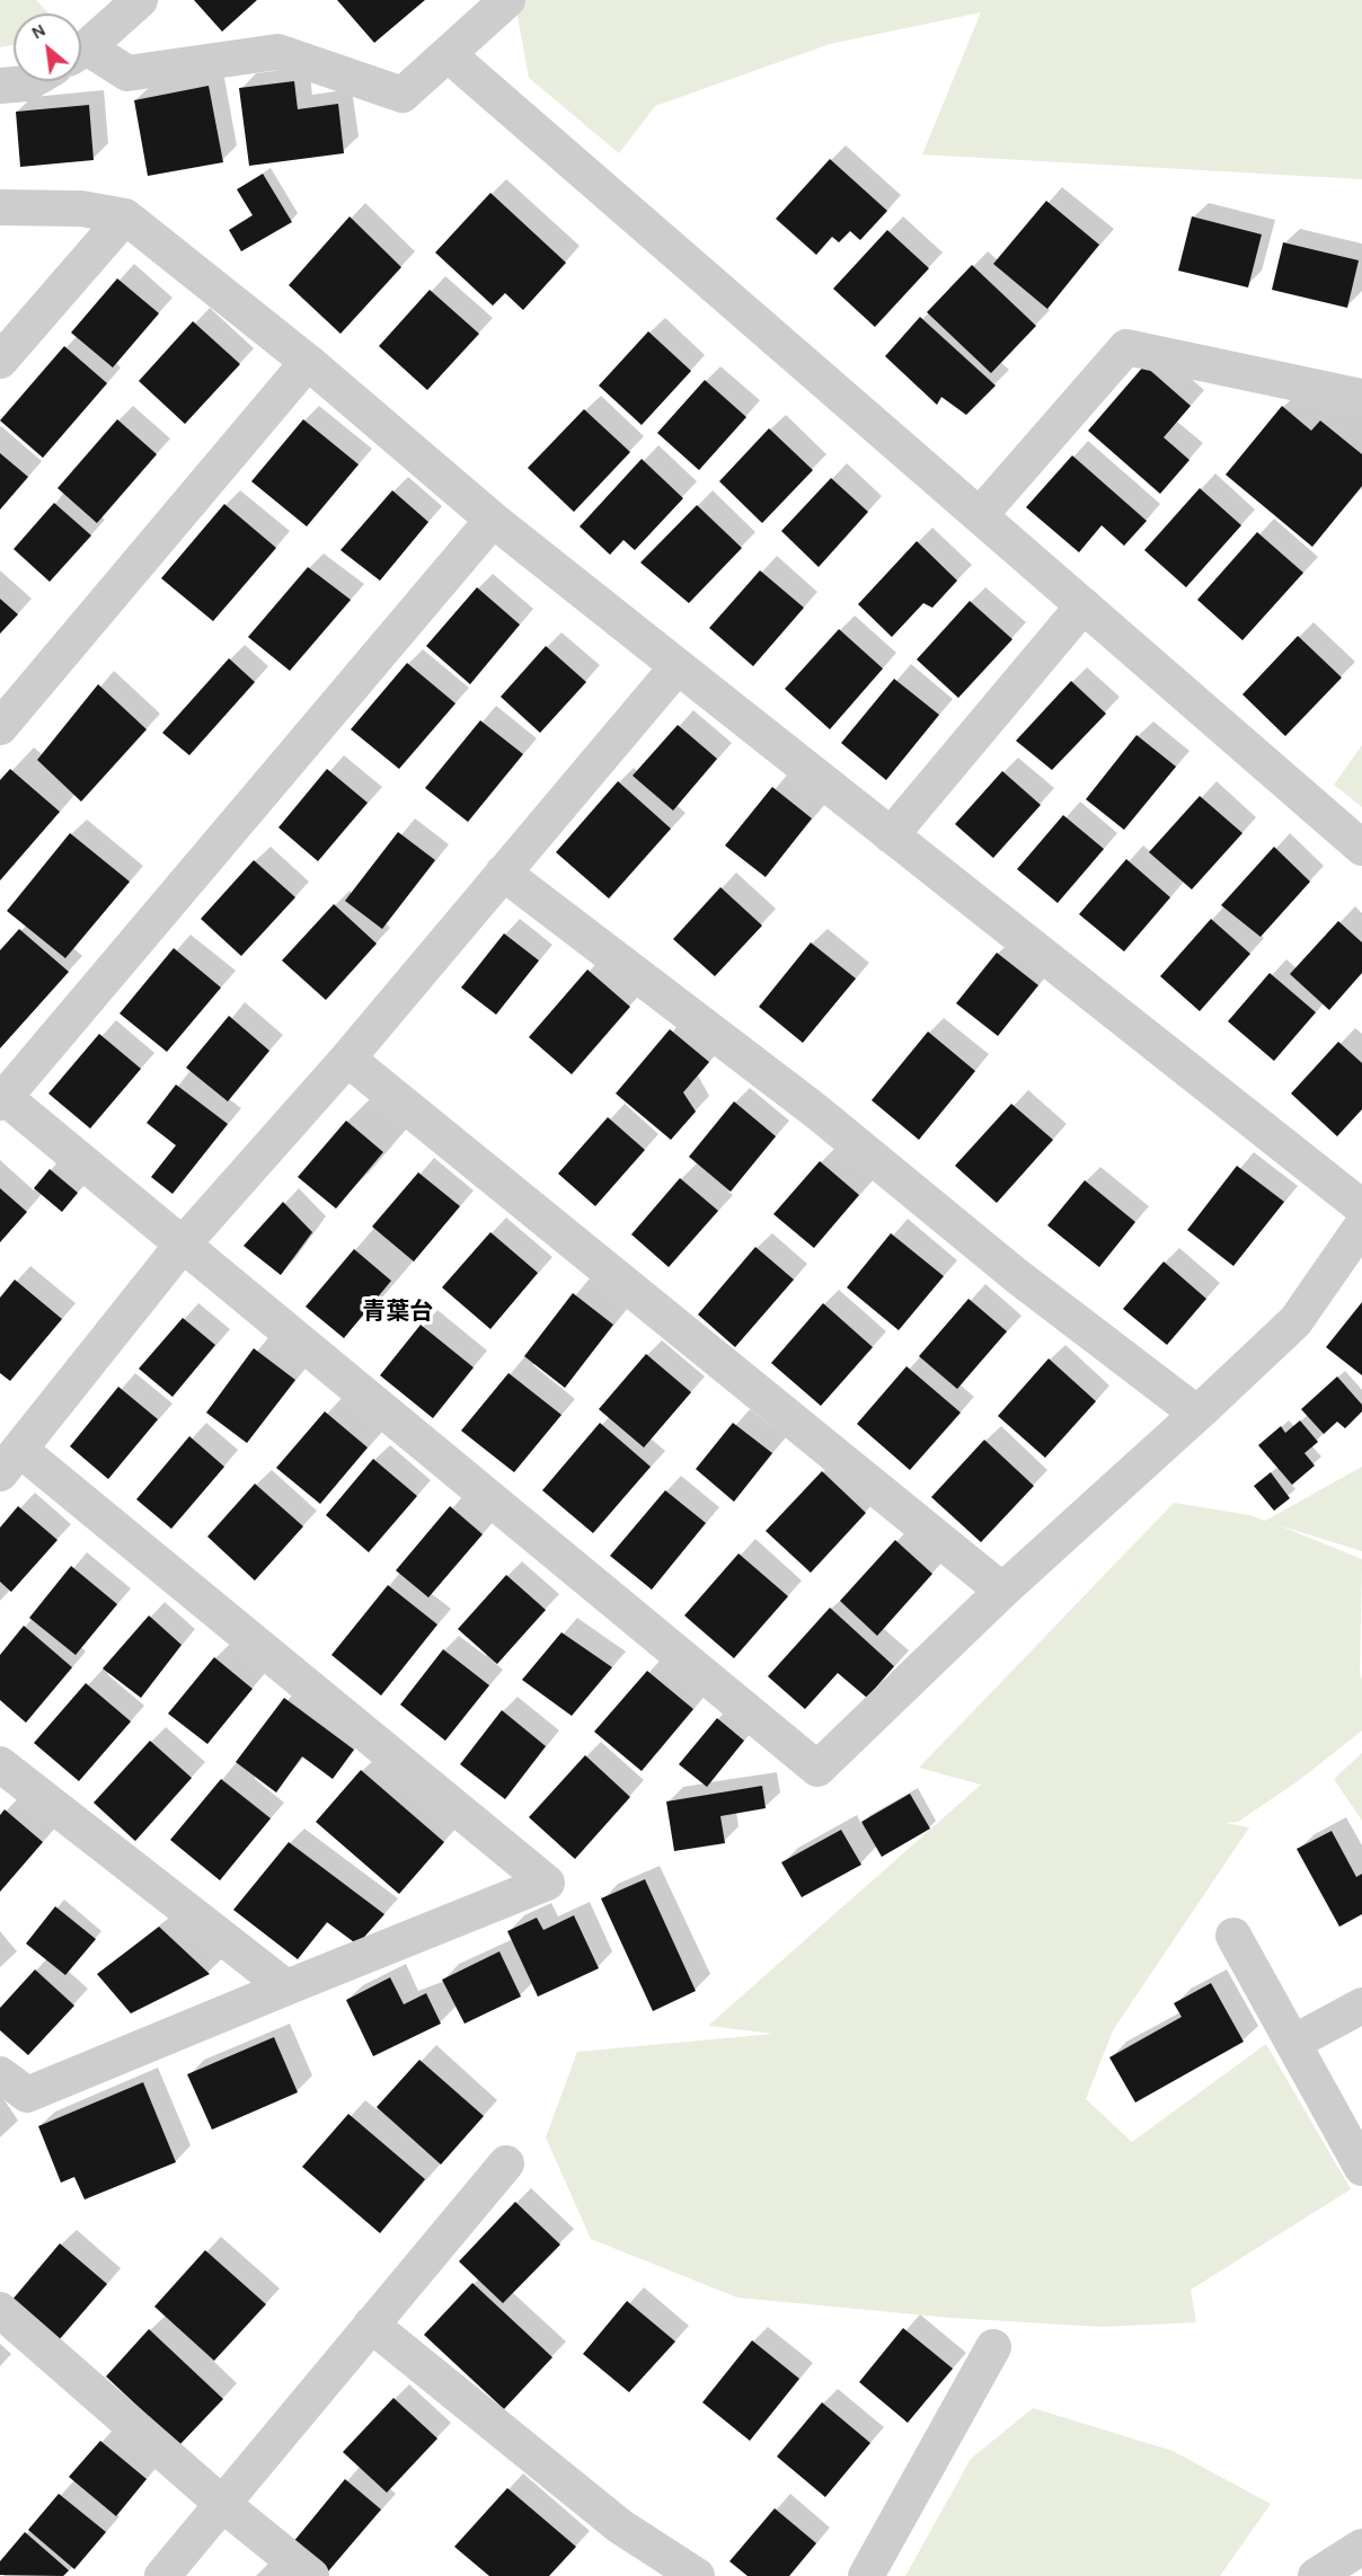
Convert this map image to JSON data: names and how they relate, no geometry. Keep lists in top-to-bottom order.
{
  "districts": ["青葉台"],
  "north": "top left"
}
